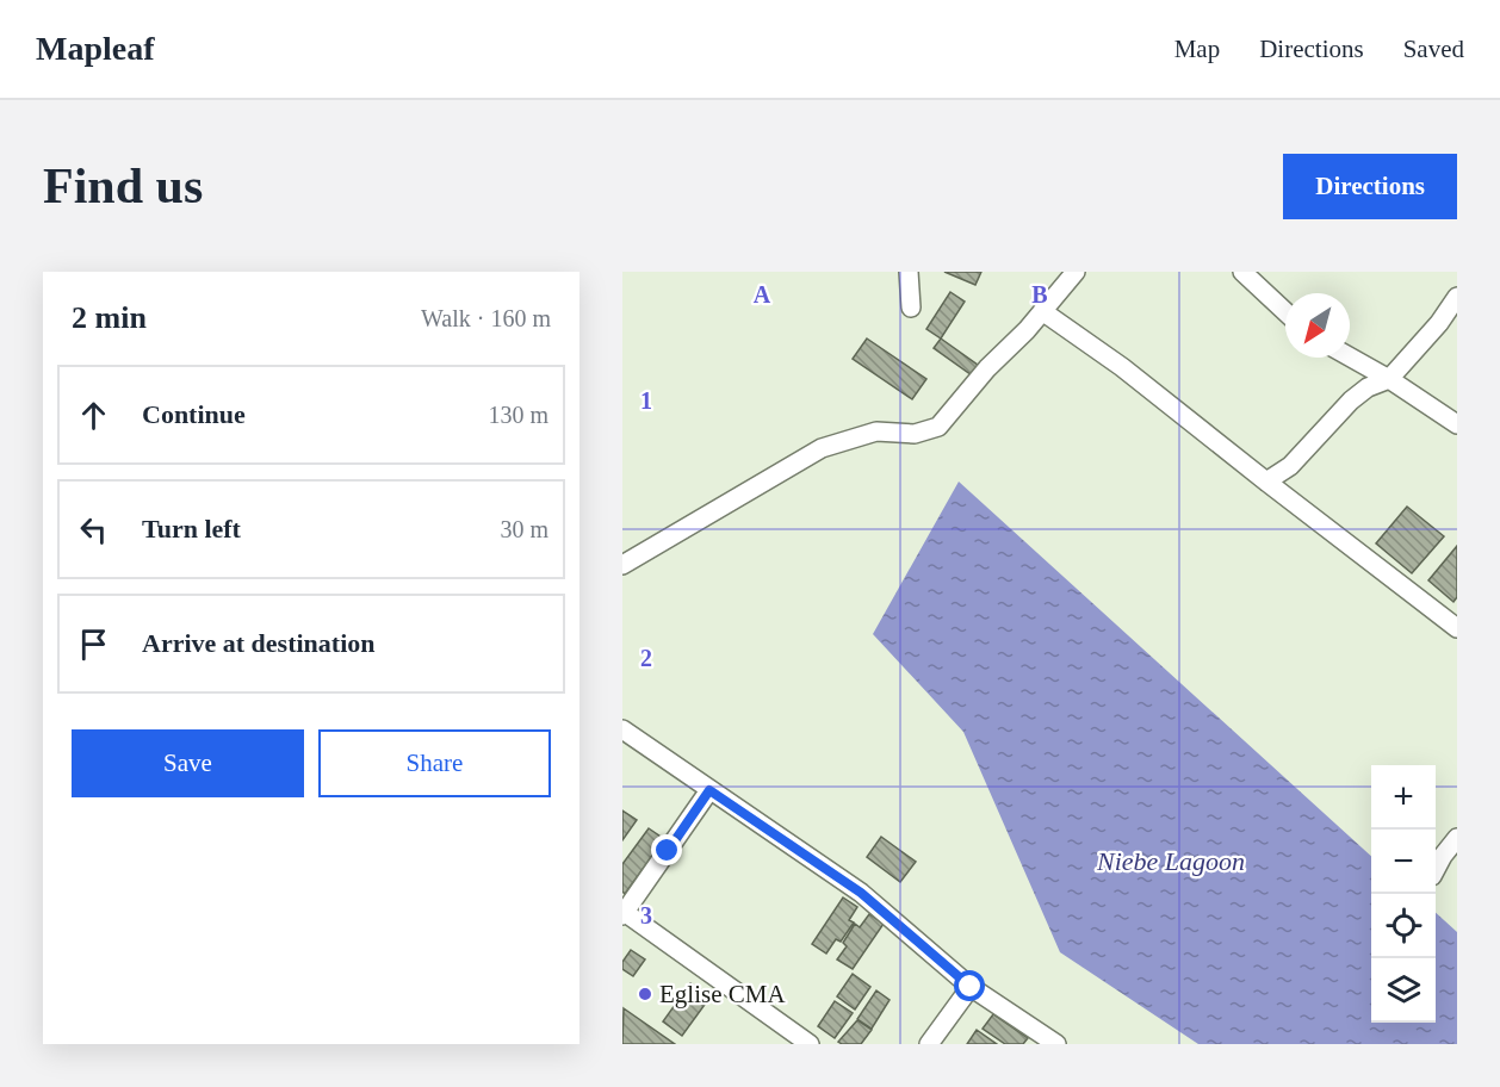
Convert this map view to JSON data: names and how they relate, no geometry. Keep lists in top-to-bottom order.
{
  "water": ["Niebe Lagoon"],
  "places": ["Eglise CMA"],
  "north": "bottom left",
  "page": {
    "header": "Mapleaf",
    "nav": ["Map", "Directions", "Saved"],
    "buttons": [
      "Directions",
      ["Save", "Share"]
    ],
    "title": "Find us",
    "heading": ["2 min", "Walk · 160 m"],
    "list": [
      ["Continue", "130 m"],
      ["Turn left", "30 m"],
      "Arrive at destination"
    ],
    "map_buttons": ["+", "−"]
  },
  "grid": {
    "columns": ["A", "B"],
    "rows": ["1", "2", "3"]
  }
}
